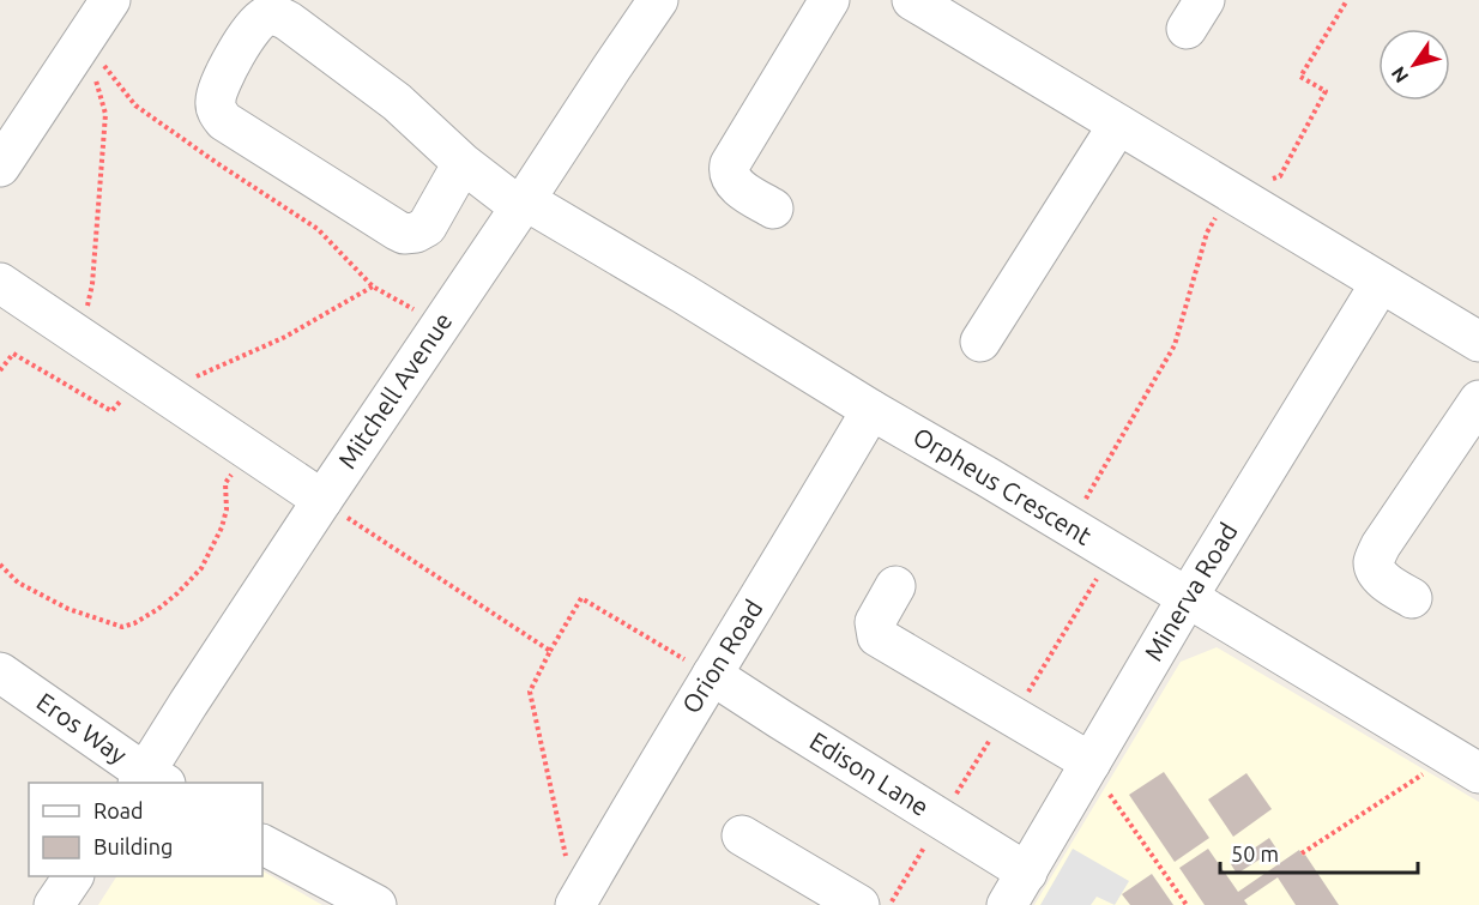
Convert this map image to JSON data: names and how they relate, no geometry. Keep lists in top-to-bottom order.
{
  "streets": {
    "street": [
      "Mitchell Avenue",
      "Orpheus Crescent",
      "Minerva Road",
      "Orion Road",
      "Eros Way",
      "Edison Lane"
    ]
  },
  "crossings": [
    ["Mitchell Avenue", "Orpheus Crescent"],
    ["Mitchell Avenue", "Eros Way"],
    ["Orpheus Crescent", "Minerva Road"],
    ["Orpheus Crescent", "Orion Road"],
    ["Minerva Road", "Edison Lane"],
    ["Orion Road", "Edison Lane"]
  ],
  "legend": ["Road", "Building"],
  "scale_bar": "50 m",
  "north": "bottom left"
}
